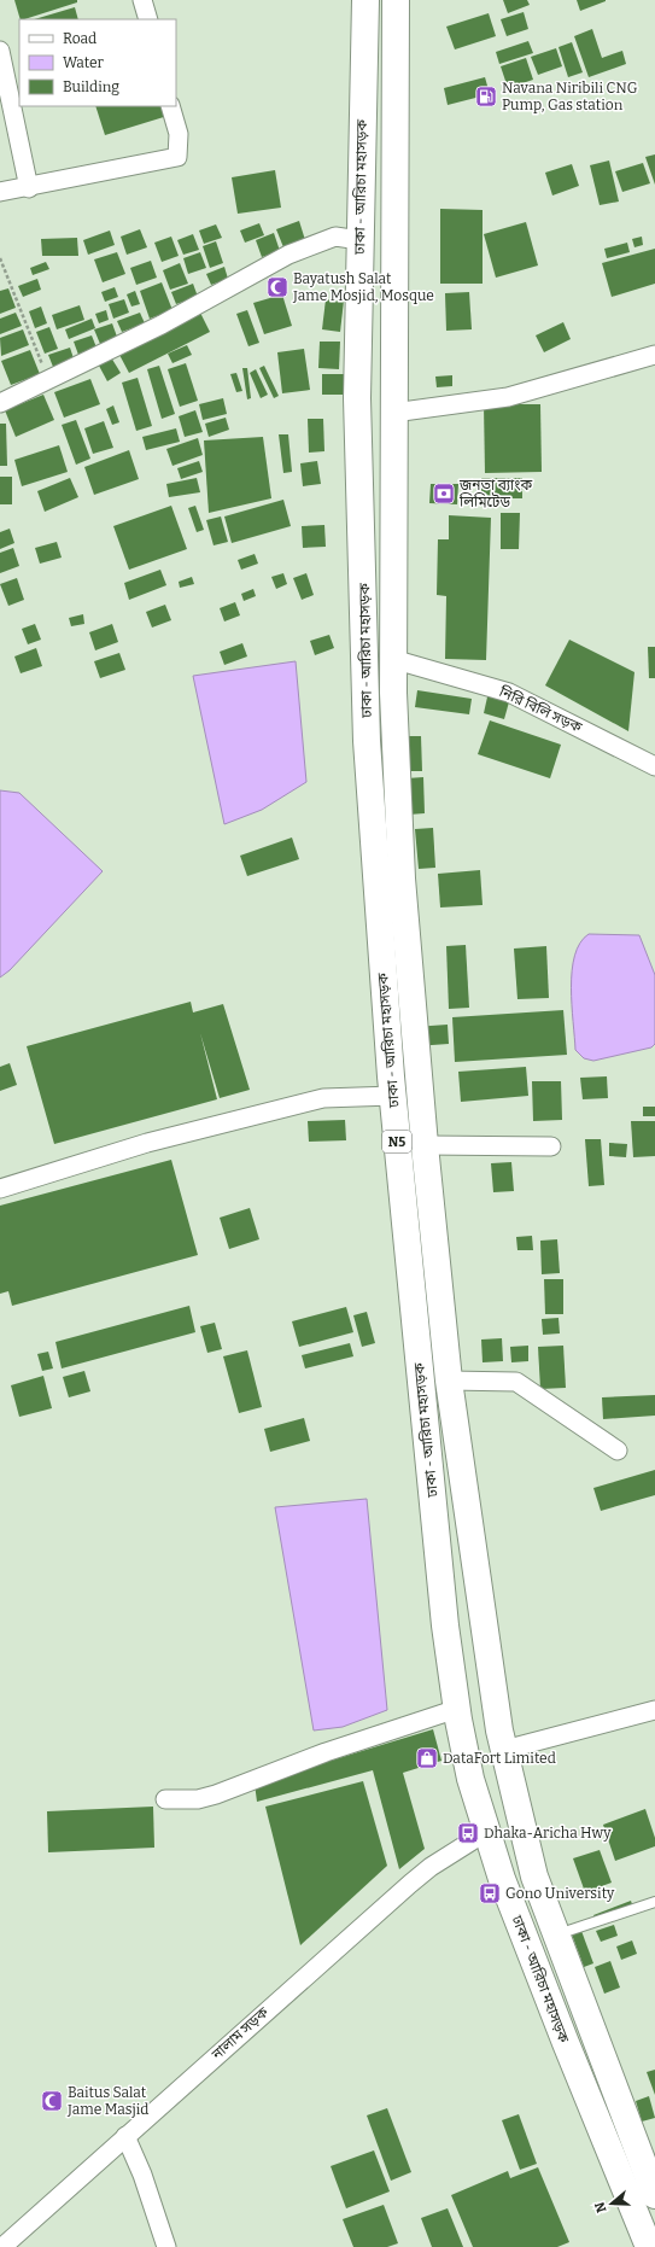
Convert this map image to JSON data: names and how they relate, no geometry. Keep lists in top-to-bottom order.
{
  "streets": {
    "highway": ["ঢাকা - আরিচা মহাসড়ক", "N5"],
    "street": ["নিরি বিলি সড়ক", "নালাম সড়ক"]
  },
  "crossings": [
    ["ঢাকা - আরিচা মহাসড়ক", "নালাম সড়ক"],
    ["নিরি বিলি সড়ক", "N5"]
  ],
  "places": {
    "fuel station": ["Navana Niribili CNG Pump, Gas station"],
    "mosque": ["Bayatush Salat Jame Mosjid, Mosque", "Baitus Salat Jame Masjid"],
    "bank": ["জনতা ব্যাংক লিমিটেড"],
    "shop": ["DataFort Limited"],
    "bus stop": ["Dhaka-Aricha Hwy", "Gono University"]
  },
  "legend": ["Road", "Water", "Building"],
  "north": "left"
}
